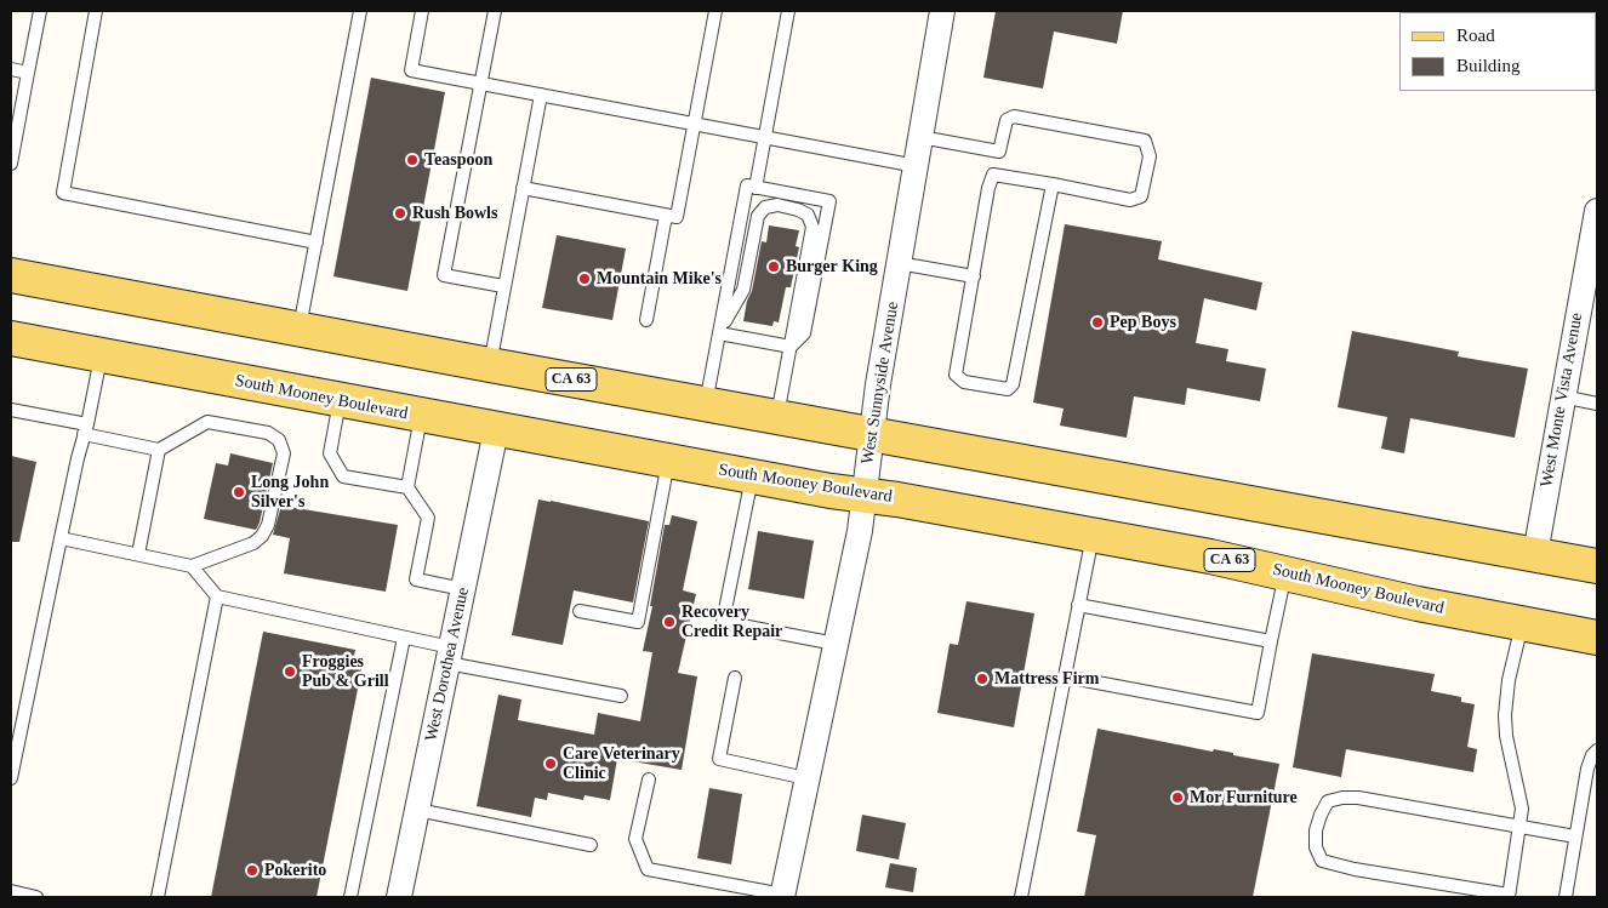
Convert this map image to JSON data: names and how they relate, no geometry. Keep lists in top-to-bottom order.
{
  "streets": {
    "main road": ["CA 63", "South Mooney Boulevard"],
    "street": ["West Sunnyside Avenue", "West Monte Vista Avenue", "West Dorothea Avenue"]
  },
  "crossings": [
    ["CA 63", "West Sunnyside Avenue"],
    ["CA 63", "West Monte Vista Avenue"],
    ["West Sunnyside Avenue", "South Mooney Boulevard"],
    ["South Mooney Boulevard", "West Dorothea Avenue"]
  ],
  "places": [
    "Teaspoon",
    "Rush Bowls",
    "Burger King",
    "Mountain Mike's",
    "Pep Boys",
    "Long John Silver's",
    "Recovery Credit Repair",
    "Froggies Pub & Grill",
    "Mattress Firm",
    "Care Veterinary Clinic",
    "Mor Furniture",
    "Pokerito"
  ],
  "legend": ["Road", "Building"]
}
